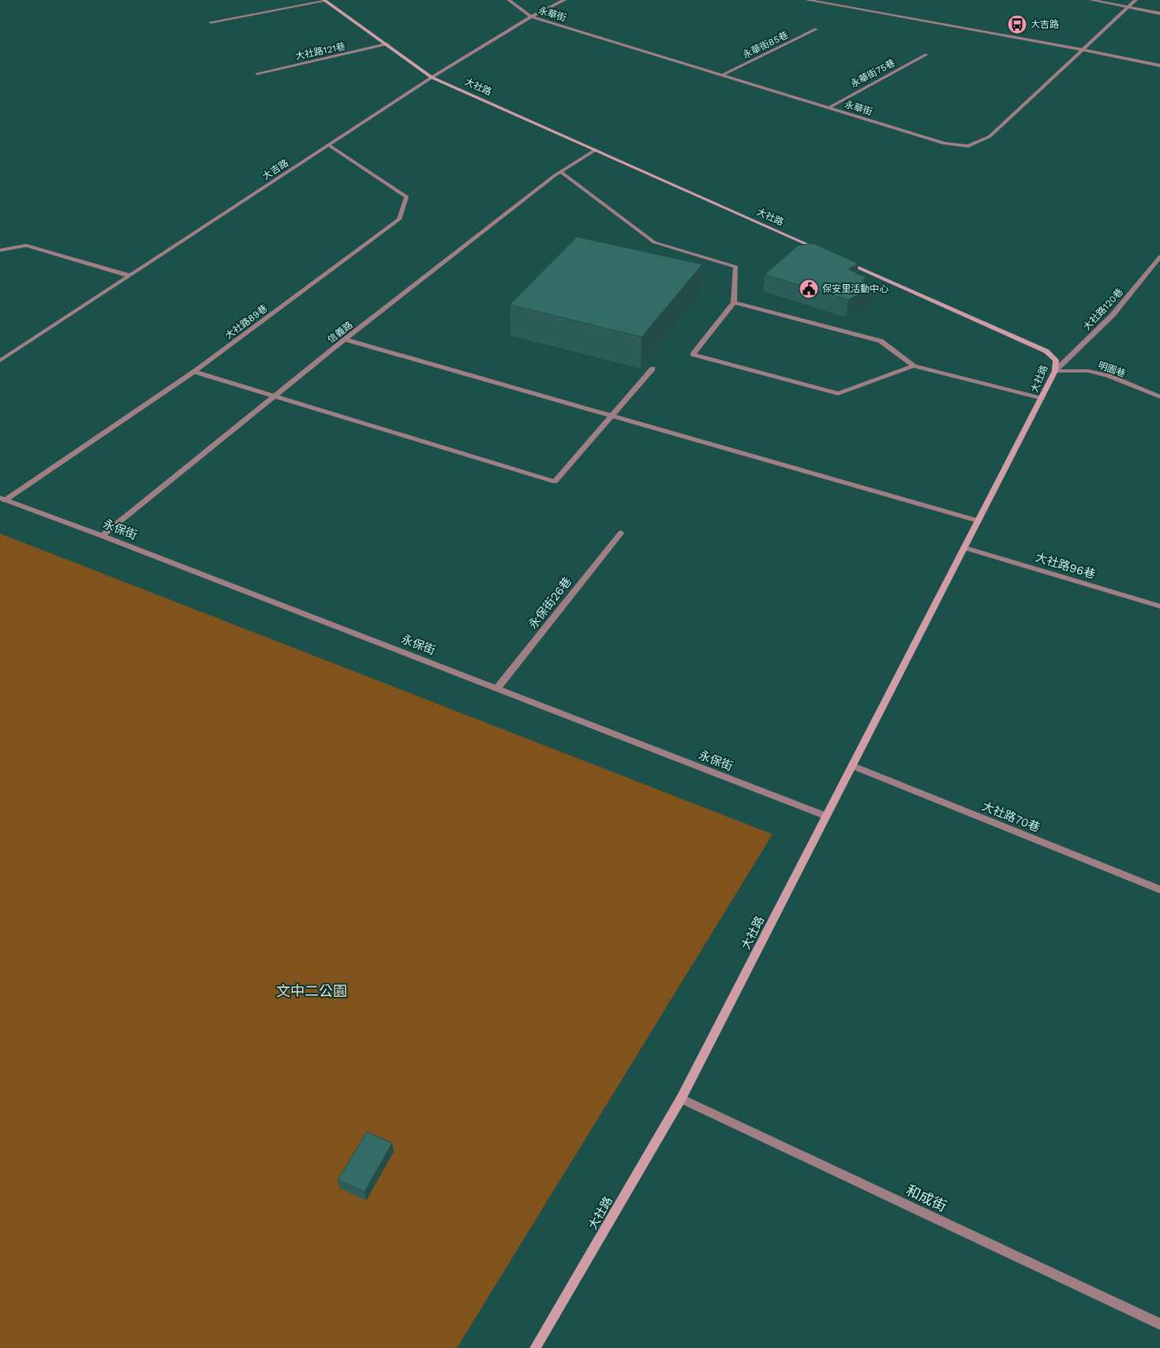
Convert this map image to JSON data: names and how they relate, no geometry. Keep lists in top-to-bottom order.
{
  "streets": {
    "street": [
      "永華街",
      "永華街85巷",
      "大社路121巷",
      "永華街75巷",
      "大社路",
      "大吉路",
      "大社路120巷",
      "大社路89巷",
      "信義路",
      "明園巷",
      "永保街",
      "大社路96巷",
      "永保街26巷",
      "大社路70巷",
      "和成街"
    ]
  },
  "crossings": [
    ["永華街", "永華街85巷"],
    ["永華街", "永華街75巷"],
    ["永華街", "大吉路"],
    ["大社路121巷", "大社路"],
    ["大社路", "大吉路"],
    ["大社路", "大社路120巷"],
    ["大社路", "信義路"],
    ["大社路", "明園巷"],
    ["大社路", "永保街"],
    ["大社路", "大社路96巷"],
    ["大社路", "大社路70巷"],
    ["大社路", "和成街"],
    ["大吉路", "大社路89巷"],
    ["大社路120巷", "明園巷"],
    ["大社路89巷", "永保街"],
    ["信義路", "永保街"],
    ["永保街", "永保街26巷"]
  ],
  "parks": ["文中二公園"],
  "places": {
    "bus stop": ["大吉路"],
    "public building": ["保安里活動中心"]
  }
}
